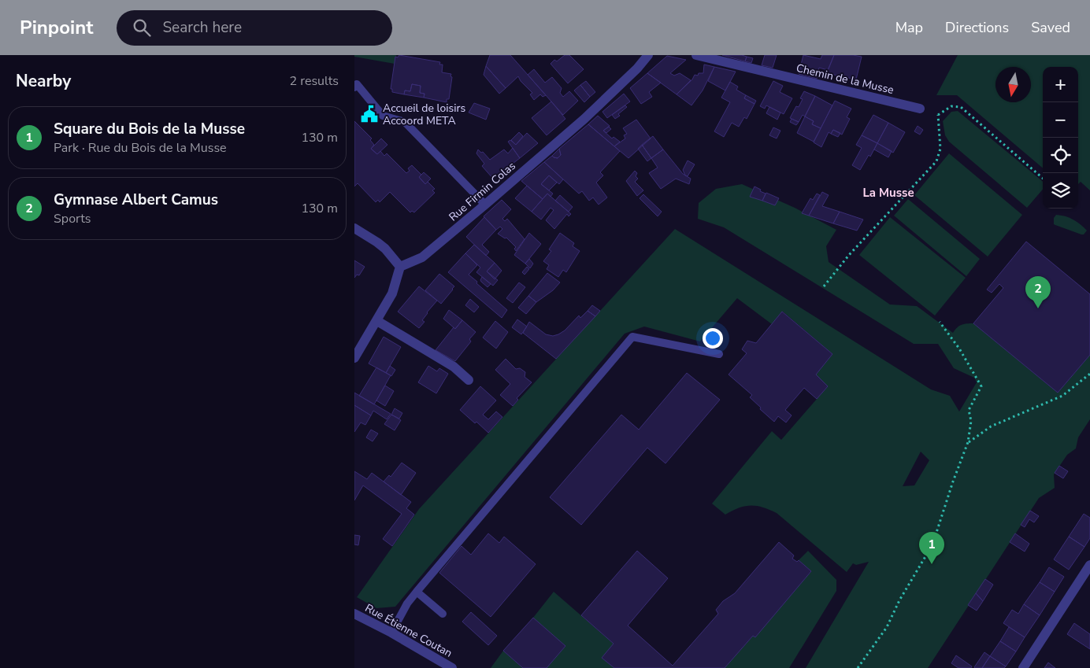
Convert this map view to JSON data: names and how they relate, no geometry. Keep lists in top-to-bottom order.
{
  "streets": {
    "street": ["Chemin de la Musse", "Rue Firmin Colas", "Rue Étienne Coutan"]
  },
  "districts": ["La Musse"],
  "places": {
    "public building": ["Accueil de loisirs Accoord META"]
  },
  "north": "bottom",
  "page": {
    "header": "Pinpoint",
    "search": "Search here",
    "nav": ["Map", "Directions", "Saved"],
    "heading": ["Nearby", "2 results"],
    "map_buttons": ["+", "−"],
    "list": [
      {
        "mark": "1",
        "name": "Square du Bois de la Musse",
        "note": "Park · Rue du Bois de la Musse",
        "value": "130 m"
      },
      {
        "mark": "2",
        "name": "Gymnase Albert Camus",
        "note": "Sports",
        "value": "130 m"
      }
    ],
    "pins": ["2", "1"]
  }
}
